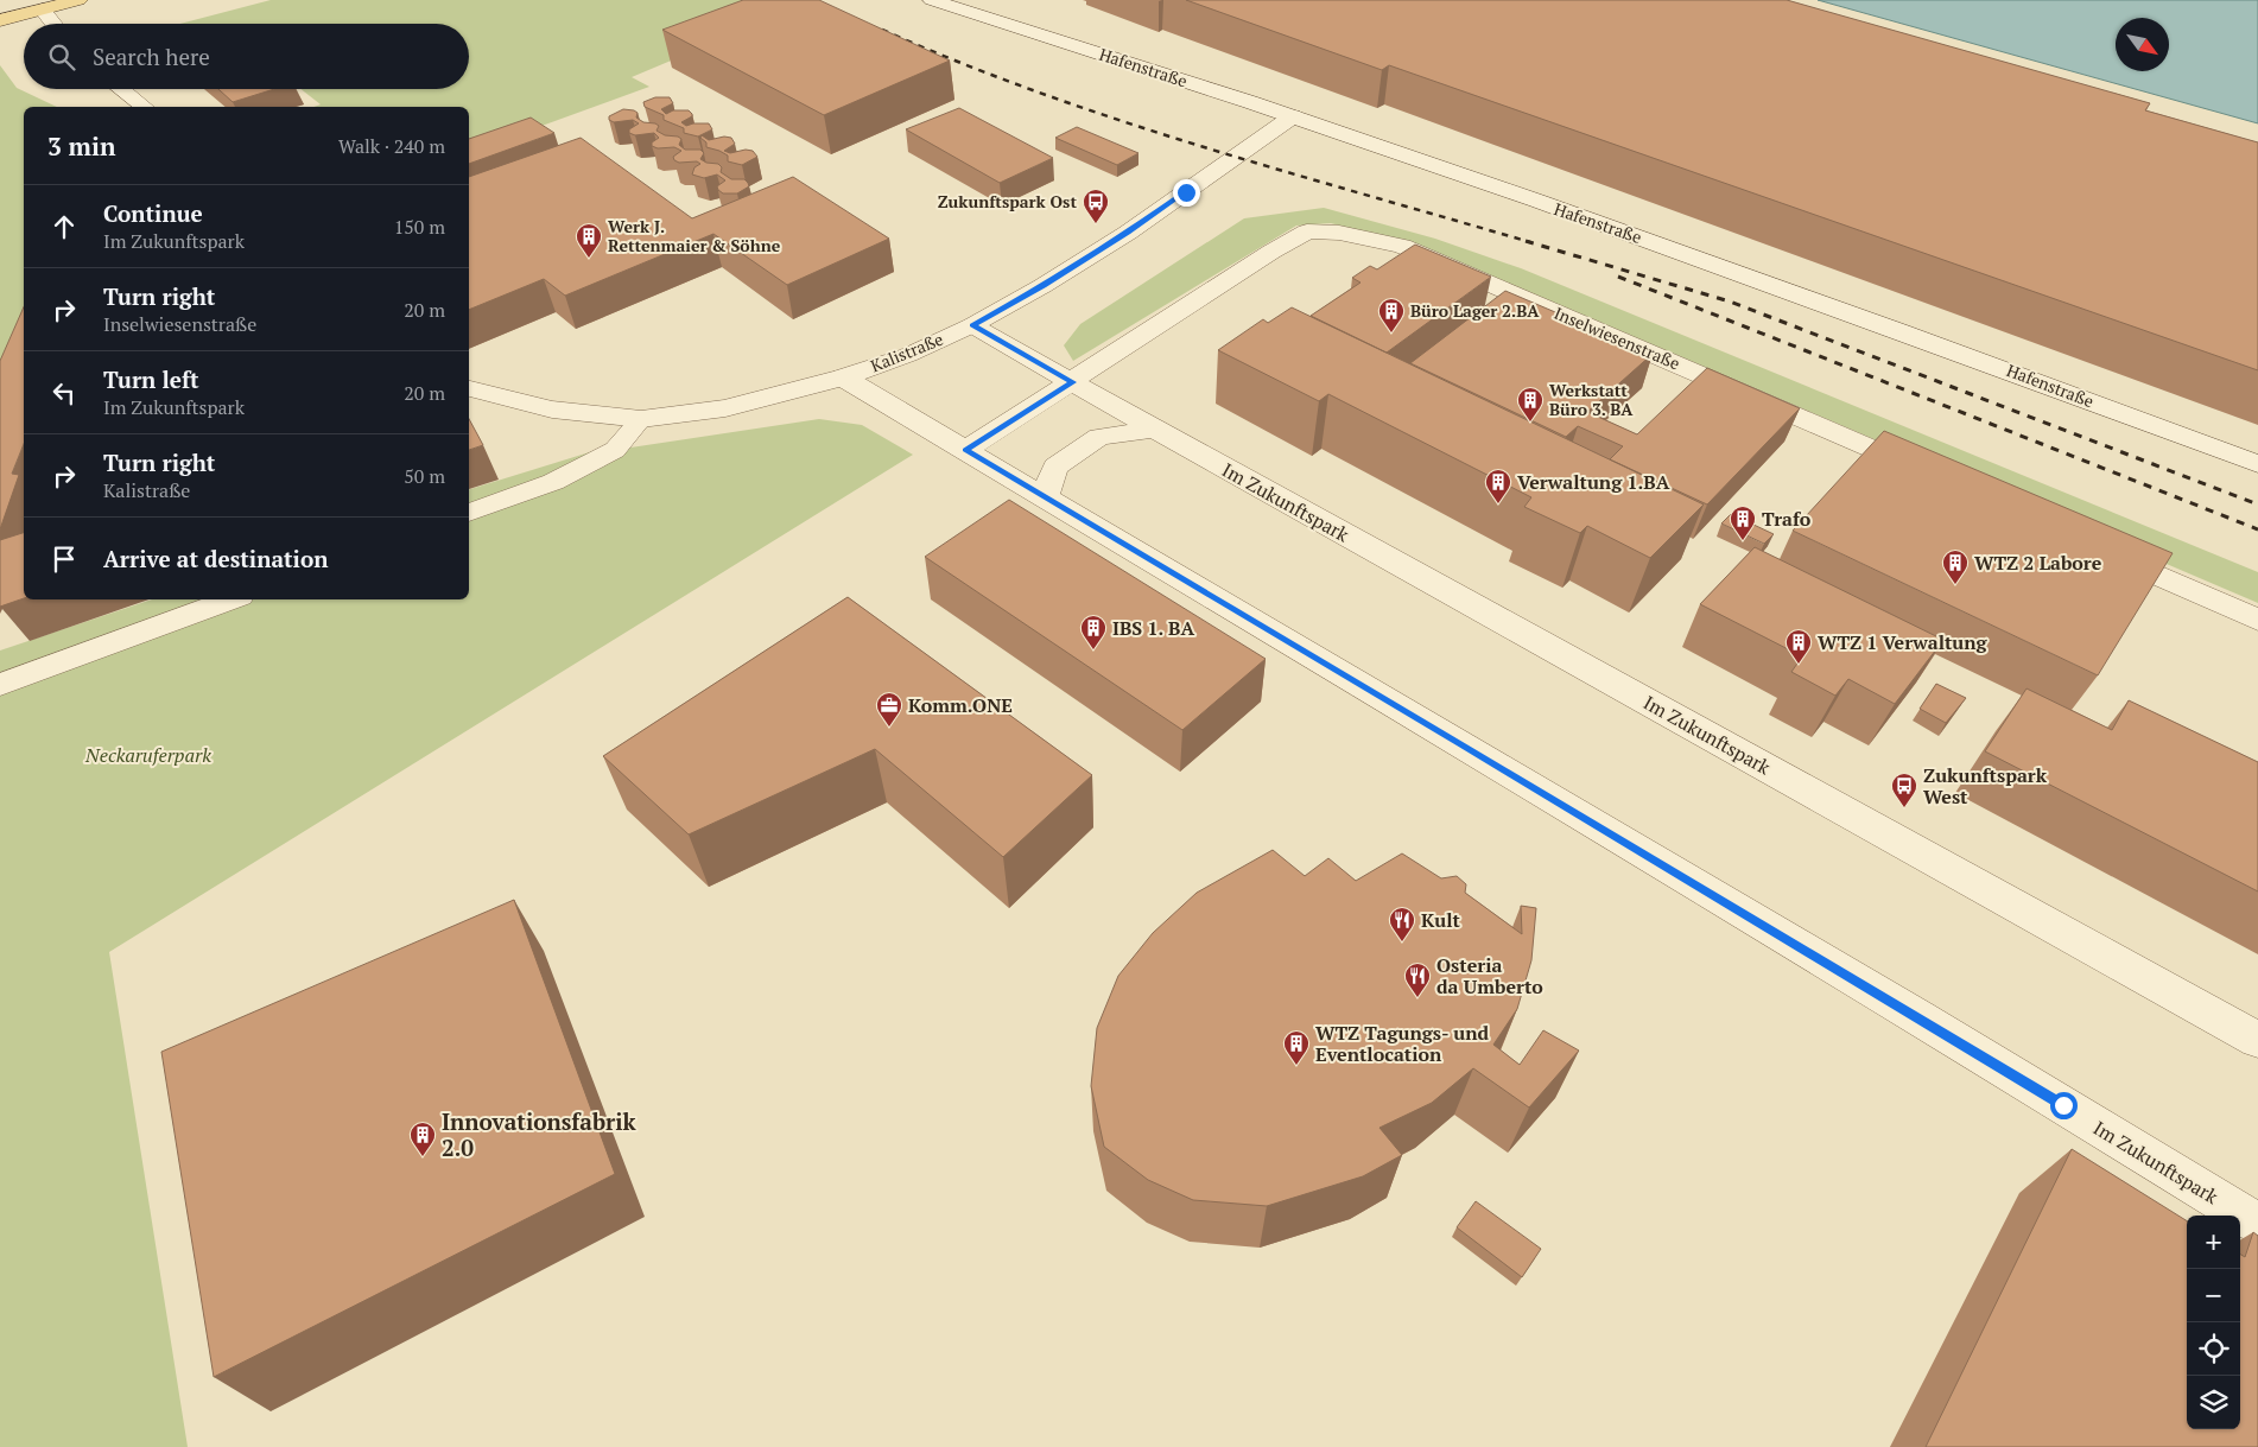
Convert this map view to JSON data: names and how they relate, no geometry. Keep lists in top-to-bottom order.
{
  "streets": {
    "street": [
      "Hafenstraße",
      "Inselwiesenstraße",
      "Kalistraße",
      "Im Zukunftspark"
    ]
  },
  "crossings": [
    ["Hafenstraße", "Kalistraße"],
    ["Inselwiesenstraße", "Im Zukunftspark"],
    ["Kalistraße", "Im Zukunftspark"]
  ],
  "parks": ["Neckaruferpark"],
  "places": {
    "bus stop": ["Zukunftspark Ost", "Zukunftspark West"],
    "building": [
      "Werk J. Rettenmaier & Söhne",
      "Büro Lager 2.BA",
      "Werkstatt Büro 3. BA",
      "Verwaltung 1.BA",
      "Trafo",
      "WTZ 2 Labore",
      "IBS 1. BA",
      "WTZ 1 Verwaltung",
      "WTZ Tagungs- und Eventlocation",
      "Innovationsfabrik 2.0"
    ],
    "office": ["Komm.ONE"],
    "restaurant": ["Kult", "Osteria da Umberto"]
  },
  "north": "bottom right",
  "page": {
    "search": "Search here",
    "heading": ["3 min", "Walk · 240 m"],
    "list": [
      ["Continue", "Im Zukunftspark", "150 m"],
      ["Turn right", "Inselwiesenstraße", "20 m"],
      ["Turn left", "Im Zukunftspark", "20 m"],
      ["Turn right", "Kalistraße", "50 m"],
      "Arrive at destination"
    ],
    "map_buttons": ["+", "−"]
  }
}
